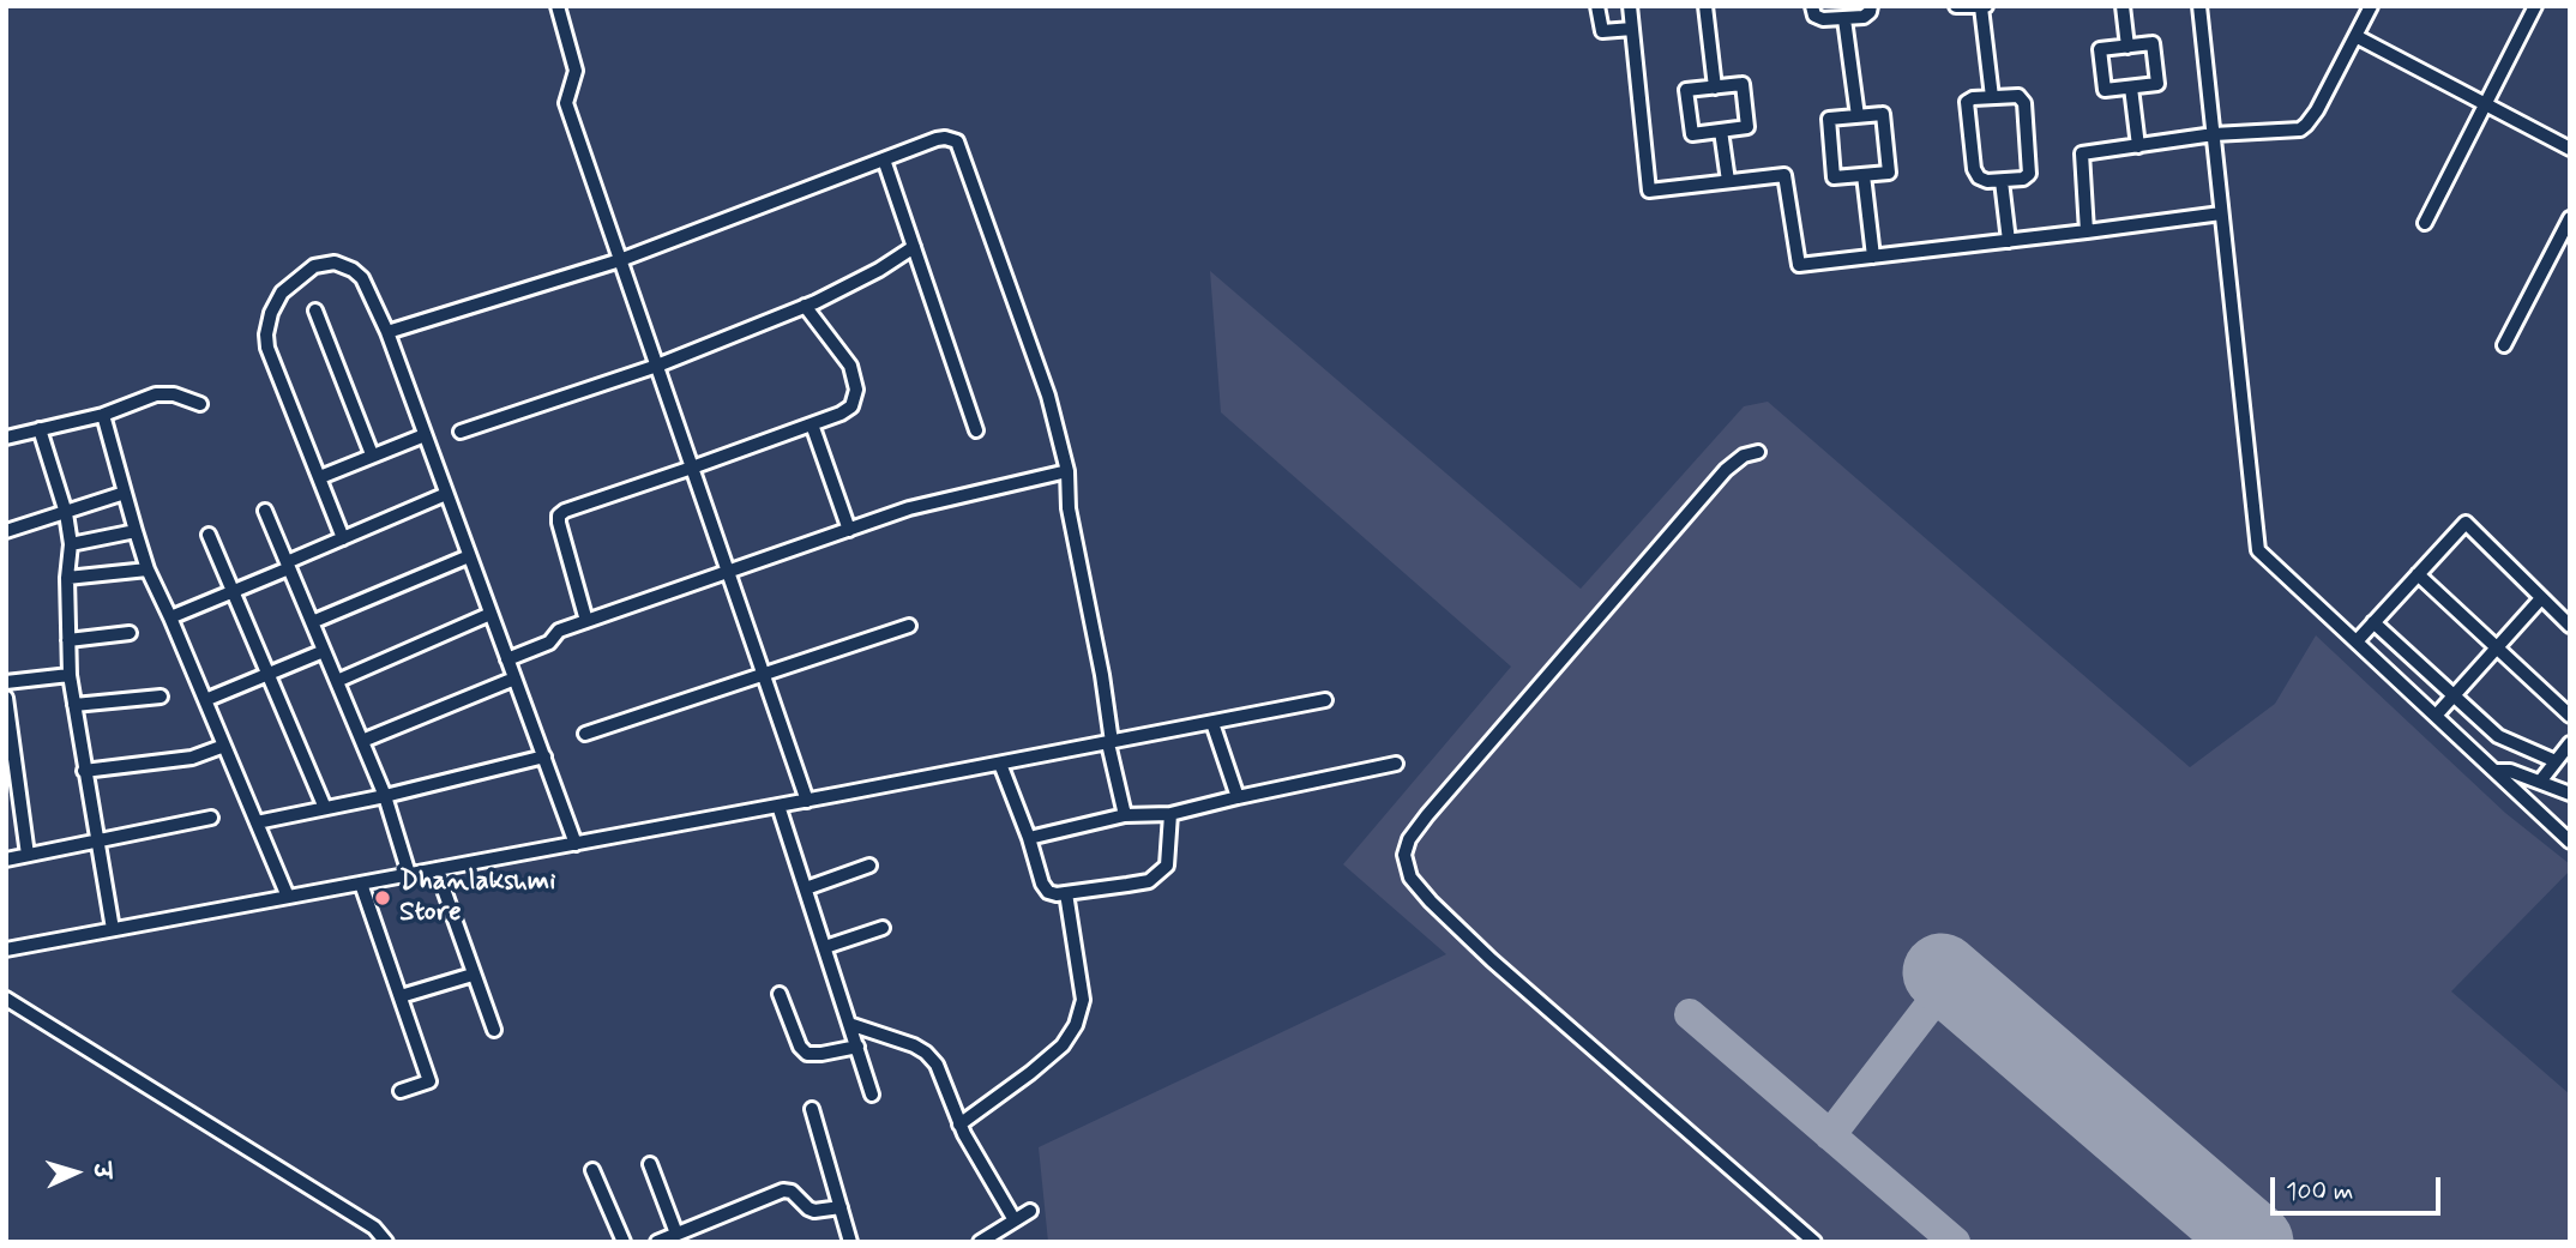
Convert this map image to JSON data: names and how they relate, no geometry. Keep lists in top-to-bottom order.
{
  "places": ["Dhanlakshmi Store"],
  "scale_bar": "100 m",
  "north": "right"
}
